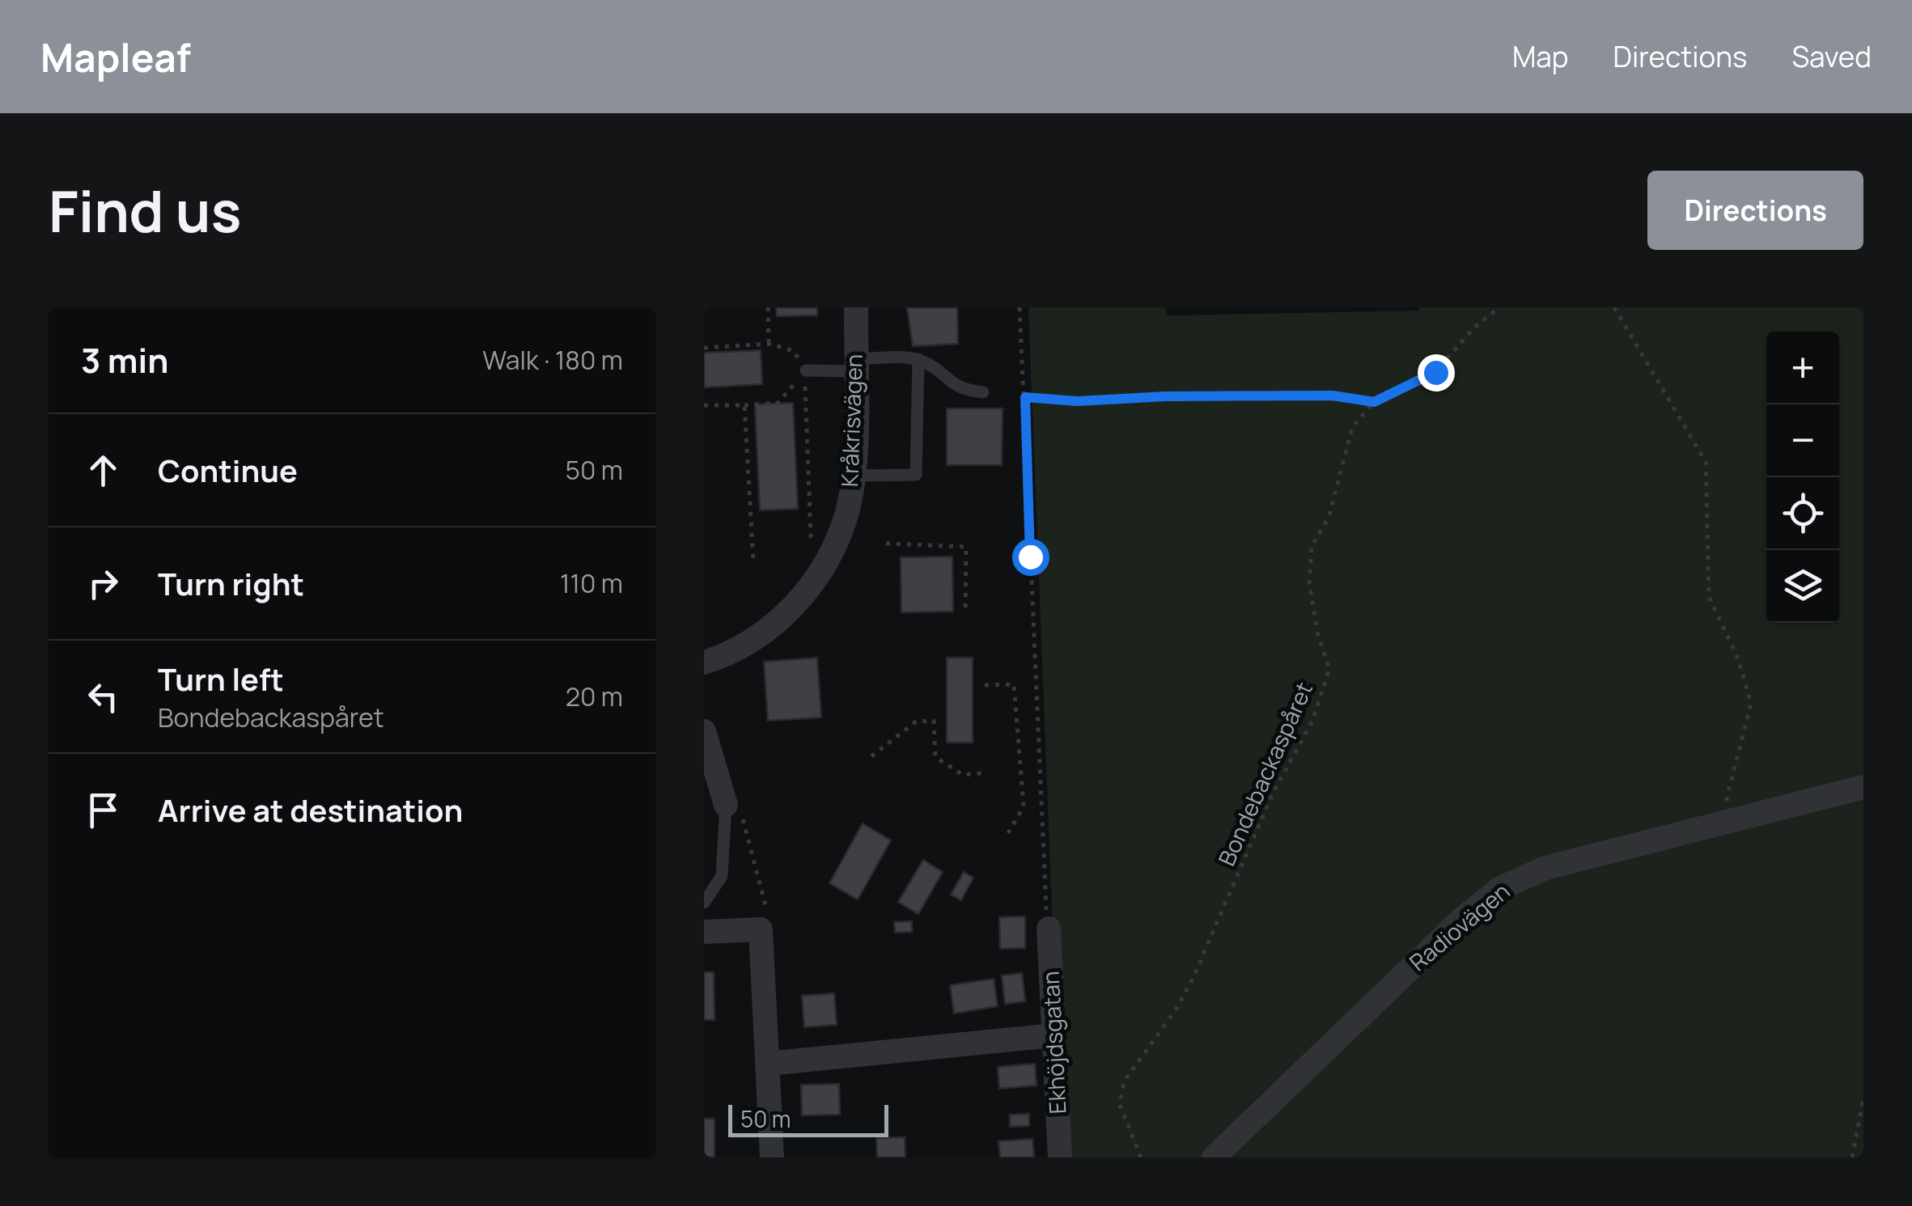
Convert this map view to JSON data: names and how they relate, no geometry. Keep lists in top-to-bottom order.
{
  "streets": {
    "street": ["Kråkrisvägen", "Radiovägen", "Ekhöjdsgatan"],
    "path": ["Bondebackaspåret"]
  },
  "scale_bar": "50 m",
  "page": {
    "header": "Mapleaf",
    "nav": ["Map", "Directions", "Saved"],
    "buttons": "Directions",
    "title": "Find us",
    "heading": ["3 min", "Walk · 180 m"],
    "map_buttons": ["+", "−"],
    "list": [
      ["Continue", "50 m"],
      ["Turn right", "110 m"],
      ["Turn left", "Bondebackaspåret", "20 m"],
      "Arrive at destination"
    ],
    "scale": "50 m"
  }
}
